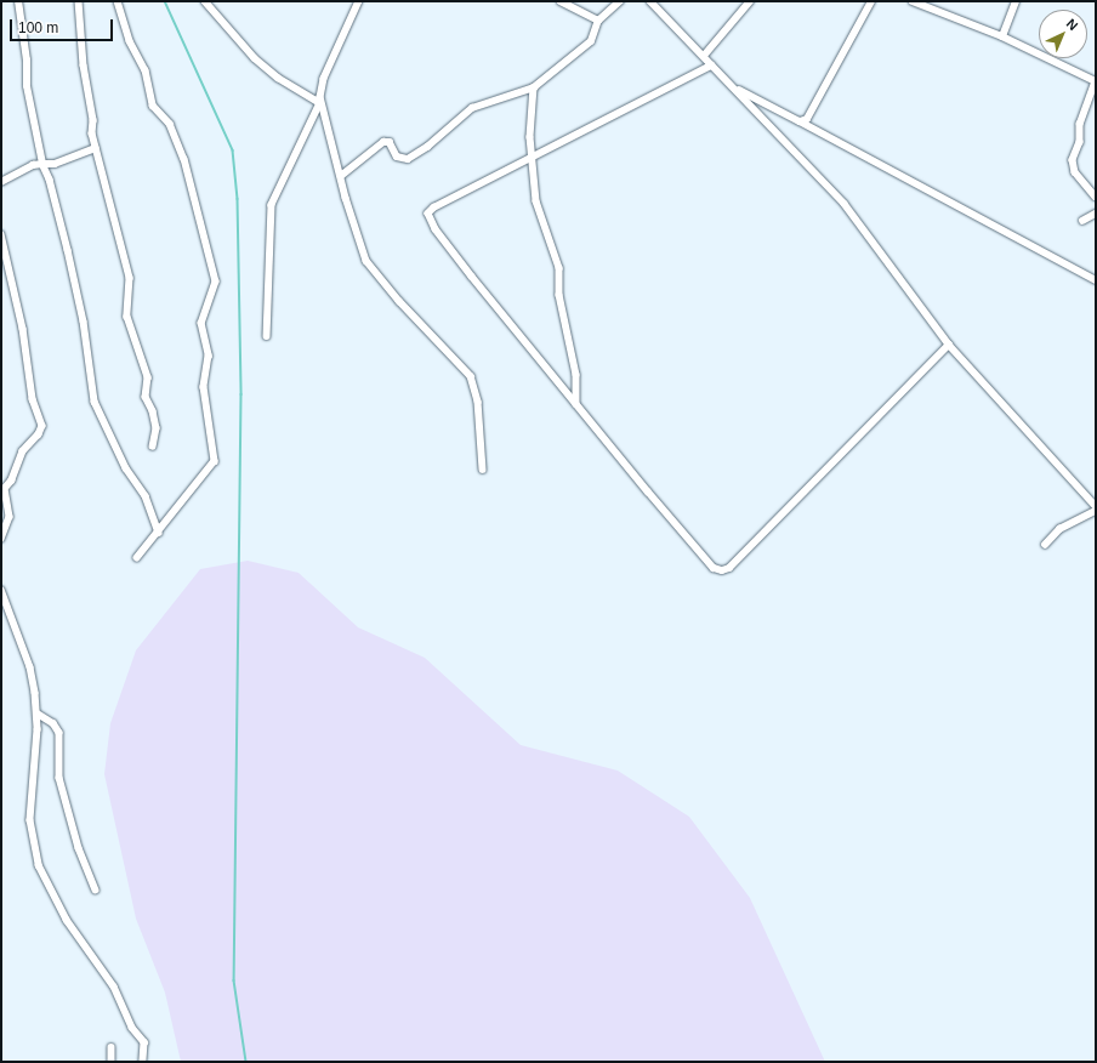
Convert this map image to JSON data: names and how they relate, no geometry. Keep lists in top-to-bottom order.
{
  "scale_bar": "100 m",
  "north": "top right"
}
